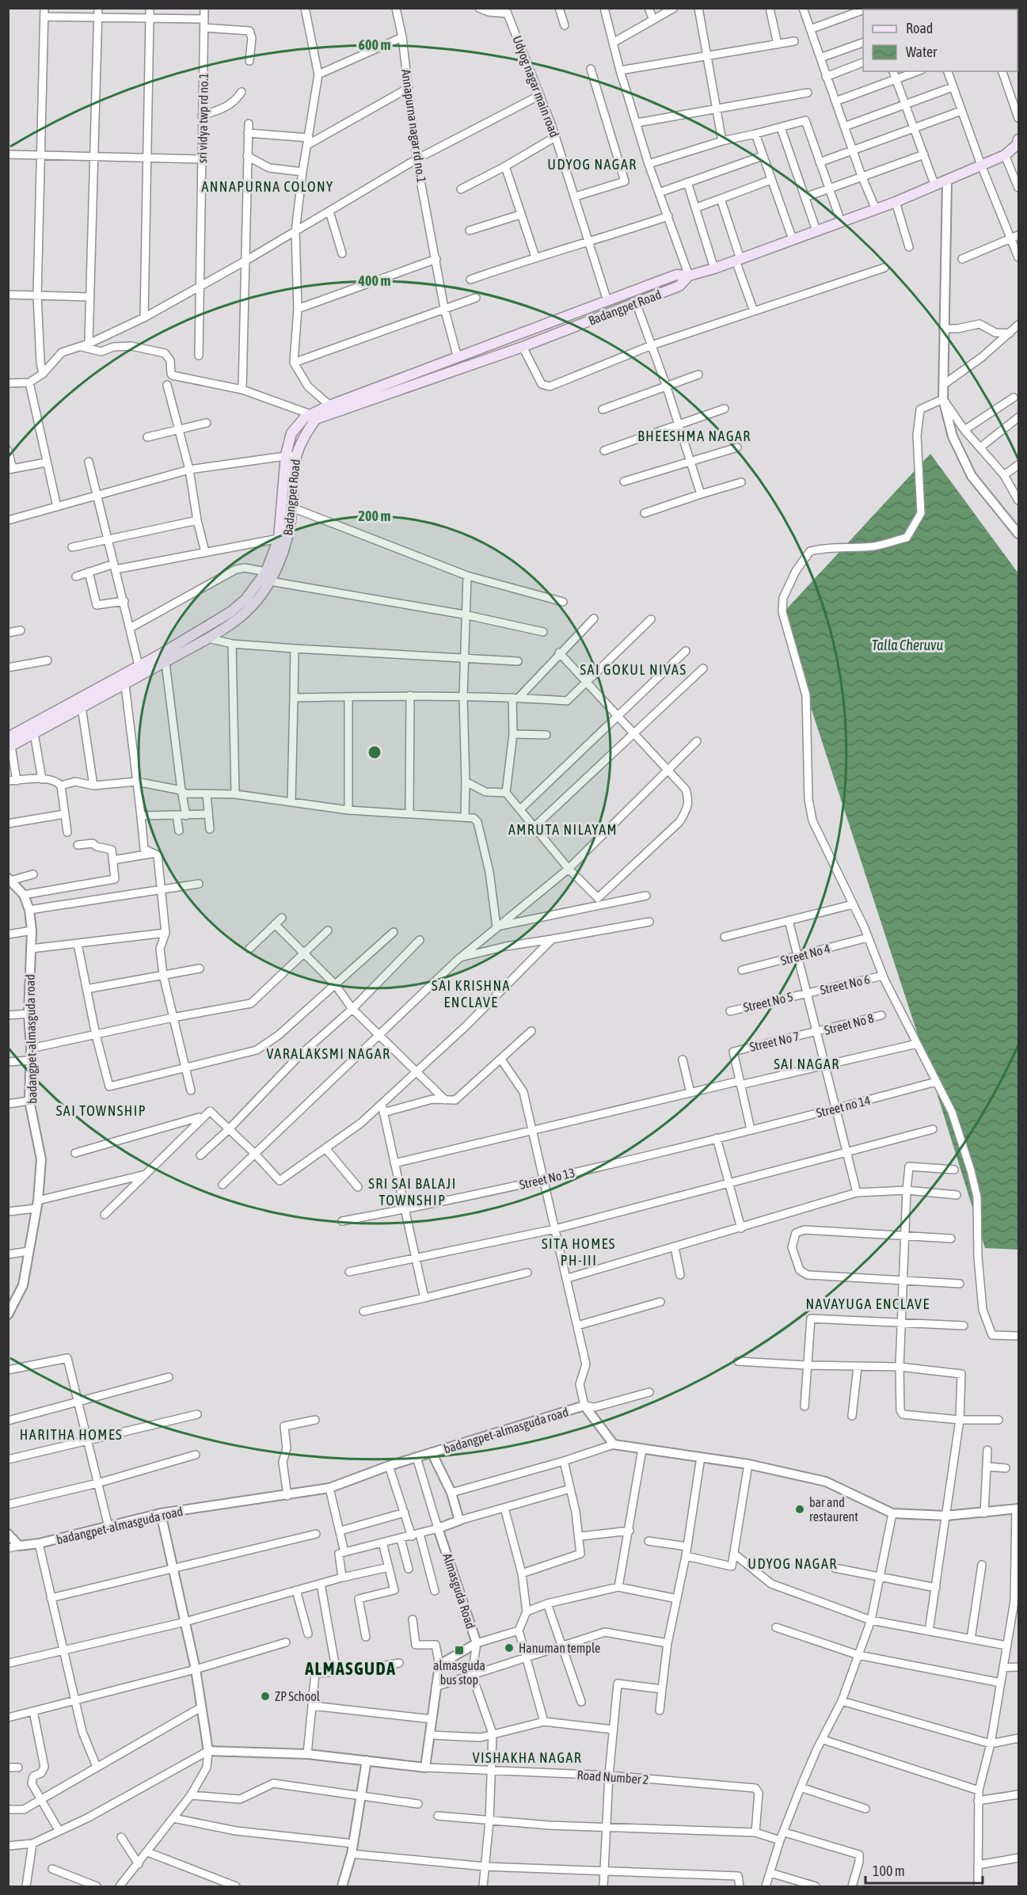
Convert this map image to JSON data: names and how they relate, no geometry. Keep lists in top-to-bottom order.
{
  "streets": {
    "main road": ["Badangpet Road"],
    "street": [
      "Udyog nagar main road",
      "sri vidya twp rd no.1",
      "Annapurna nagar rd no.1",
      "Street No 4",
      "Street No 6",
      "Street No 5",
      "Street No 8",
      "badangpet-almasguda road",
      "Street No 7",
      "Street no 14",
      "Street No 13",
      "Almasguda Road",
      "Road Number 2"
    ]
  },
  "crossings": [
    ["Udyog nagar main road", "Badangpet Road"],
    ["Annapurna nagar rd no.1", "Badangpet Road"],
    ["Street No 6", "Street No 5"],
    ["Street No 8", "Street No 7"],
    ["Street no 14", "Street No 13"]
  ],
  "districts": [
    "UDYOG NAGAR",
    "ANNAPURNA COLONY",
    "BHEESHMA NAGAR",
    "SAI GOKUL NIVAS",
    "AMRUTA NILAYAM",
    "SAI KRISHNA ENCLAVE",
    "VARALAKSMI NAGAR",
    "SAI NAGAR",
    "SAI TOWNSHIP",
    "SRI SAI BALAJI TOWNSHIP",
    "SITA HOMES PH-III",
    "NAVAYUGA ENCLAVE",
    "HARITHA HOMES",
    "UDYOG NAGAR",
    "ALMASGUDA",
    "VISHAKHA NAGAR"
  ],
  "water": ["Talla Cheruvu"],
  "places": {
    "other": ["bar and restaurent", "Hanuman temple", "ZP School"],
    "transit": ["almasguda bus stop"]
  },
  "legend": ["Road", "Water"],
  "scale_bar": "100 m",
  "rings": ["600 m", "400 m", "200 m"]
}
